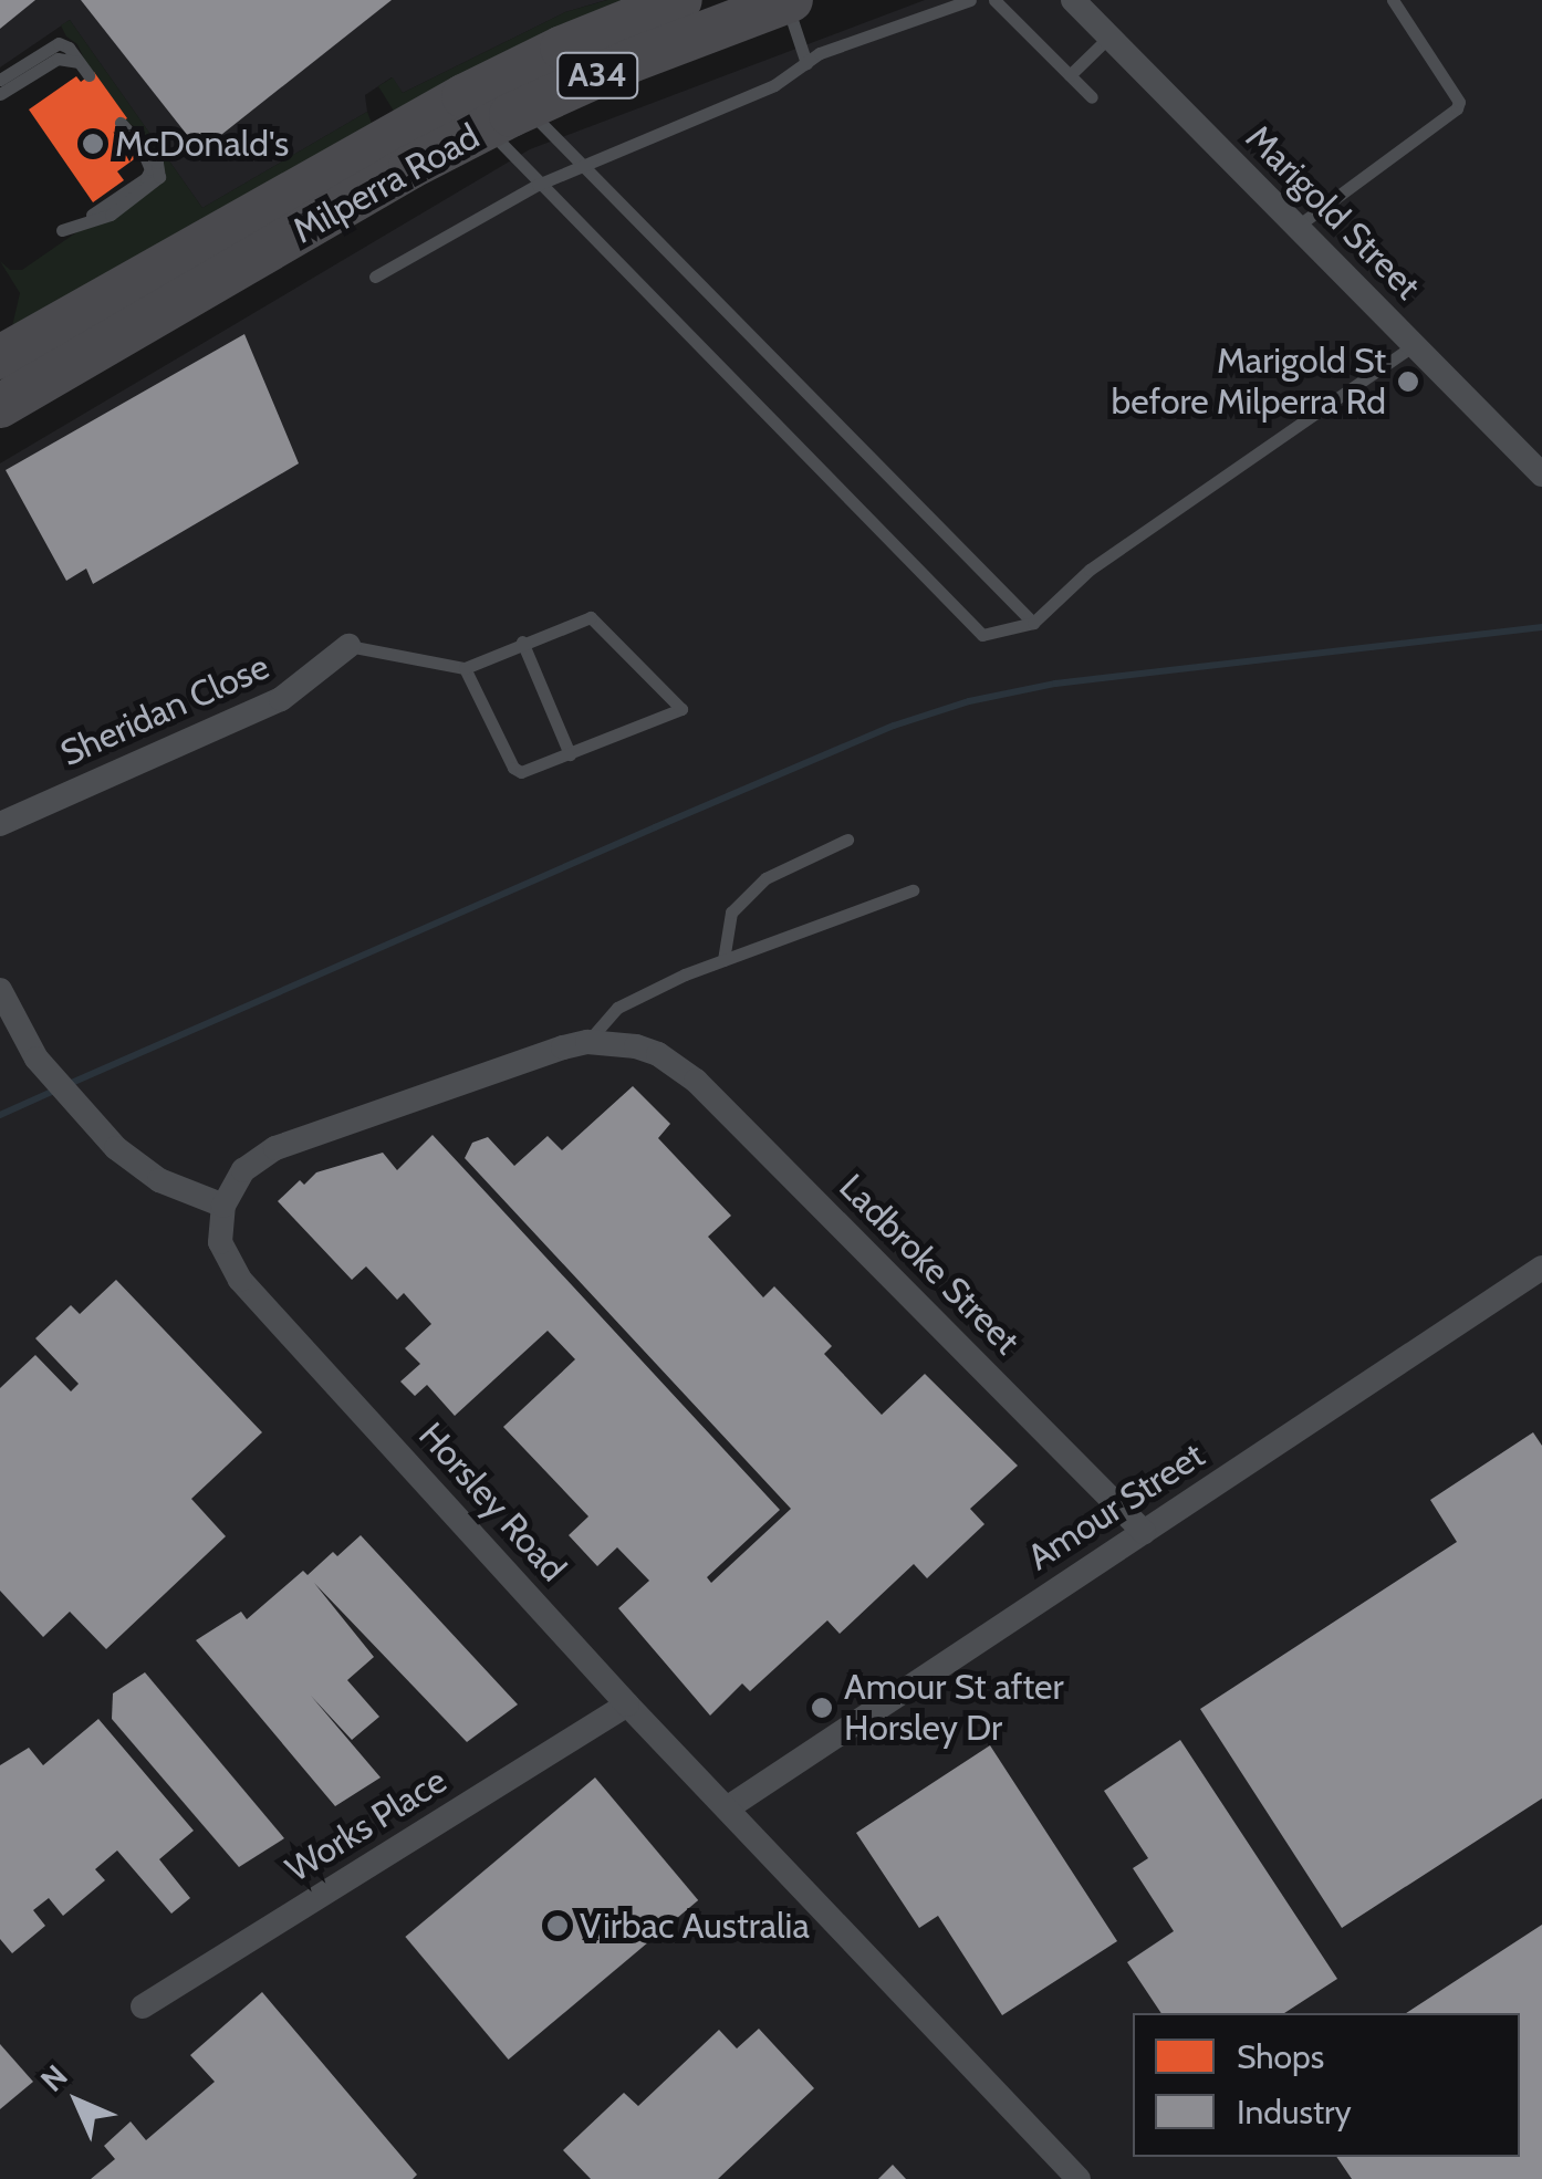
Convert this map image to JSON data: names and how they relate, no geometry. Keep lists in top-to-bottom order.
{
  "streets": {
    "highway": ["A34", "Milperra Road"],
    "street": [
      "Marigold Street",
      "Sheridan Close",
      "Ladbroke Street",
      "Horsley Road",
      "Amour Street",
      "Works Place"
    ]
  },
  "crossings": [
    ["Ladbroke Street", "Amour Street"],
    ["Horsley Road", "Amour Street"],
    ["Horsley Road", "Works Place"]
  ],
  "places": [
    "McDonald's",
    "Marigold St before Milperra Rd",
    "Amour St after Horsley Dr",
    "Virbac Australia"
  ],
  "legend": ["Shops", "Industry"],
  "north": "top left"
}
